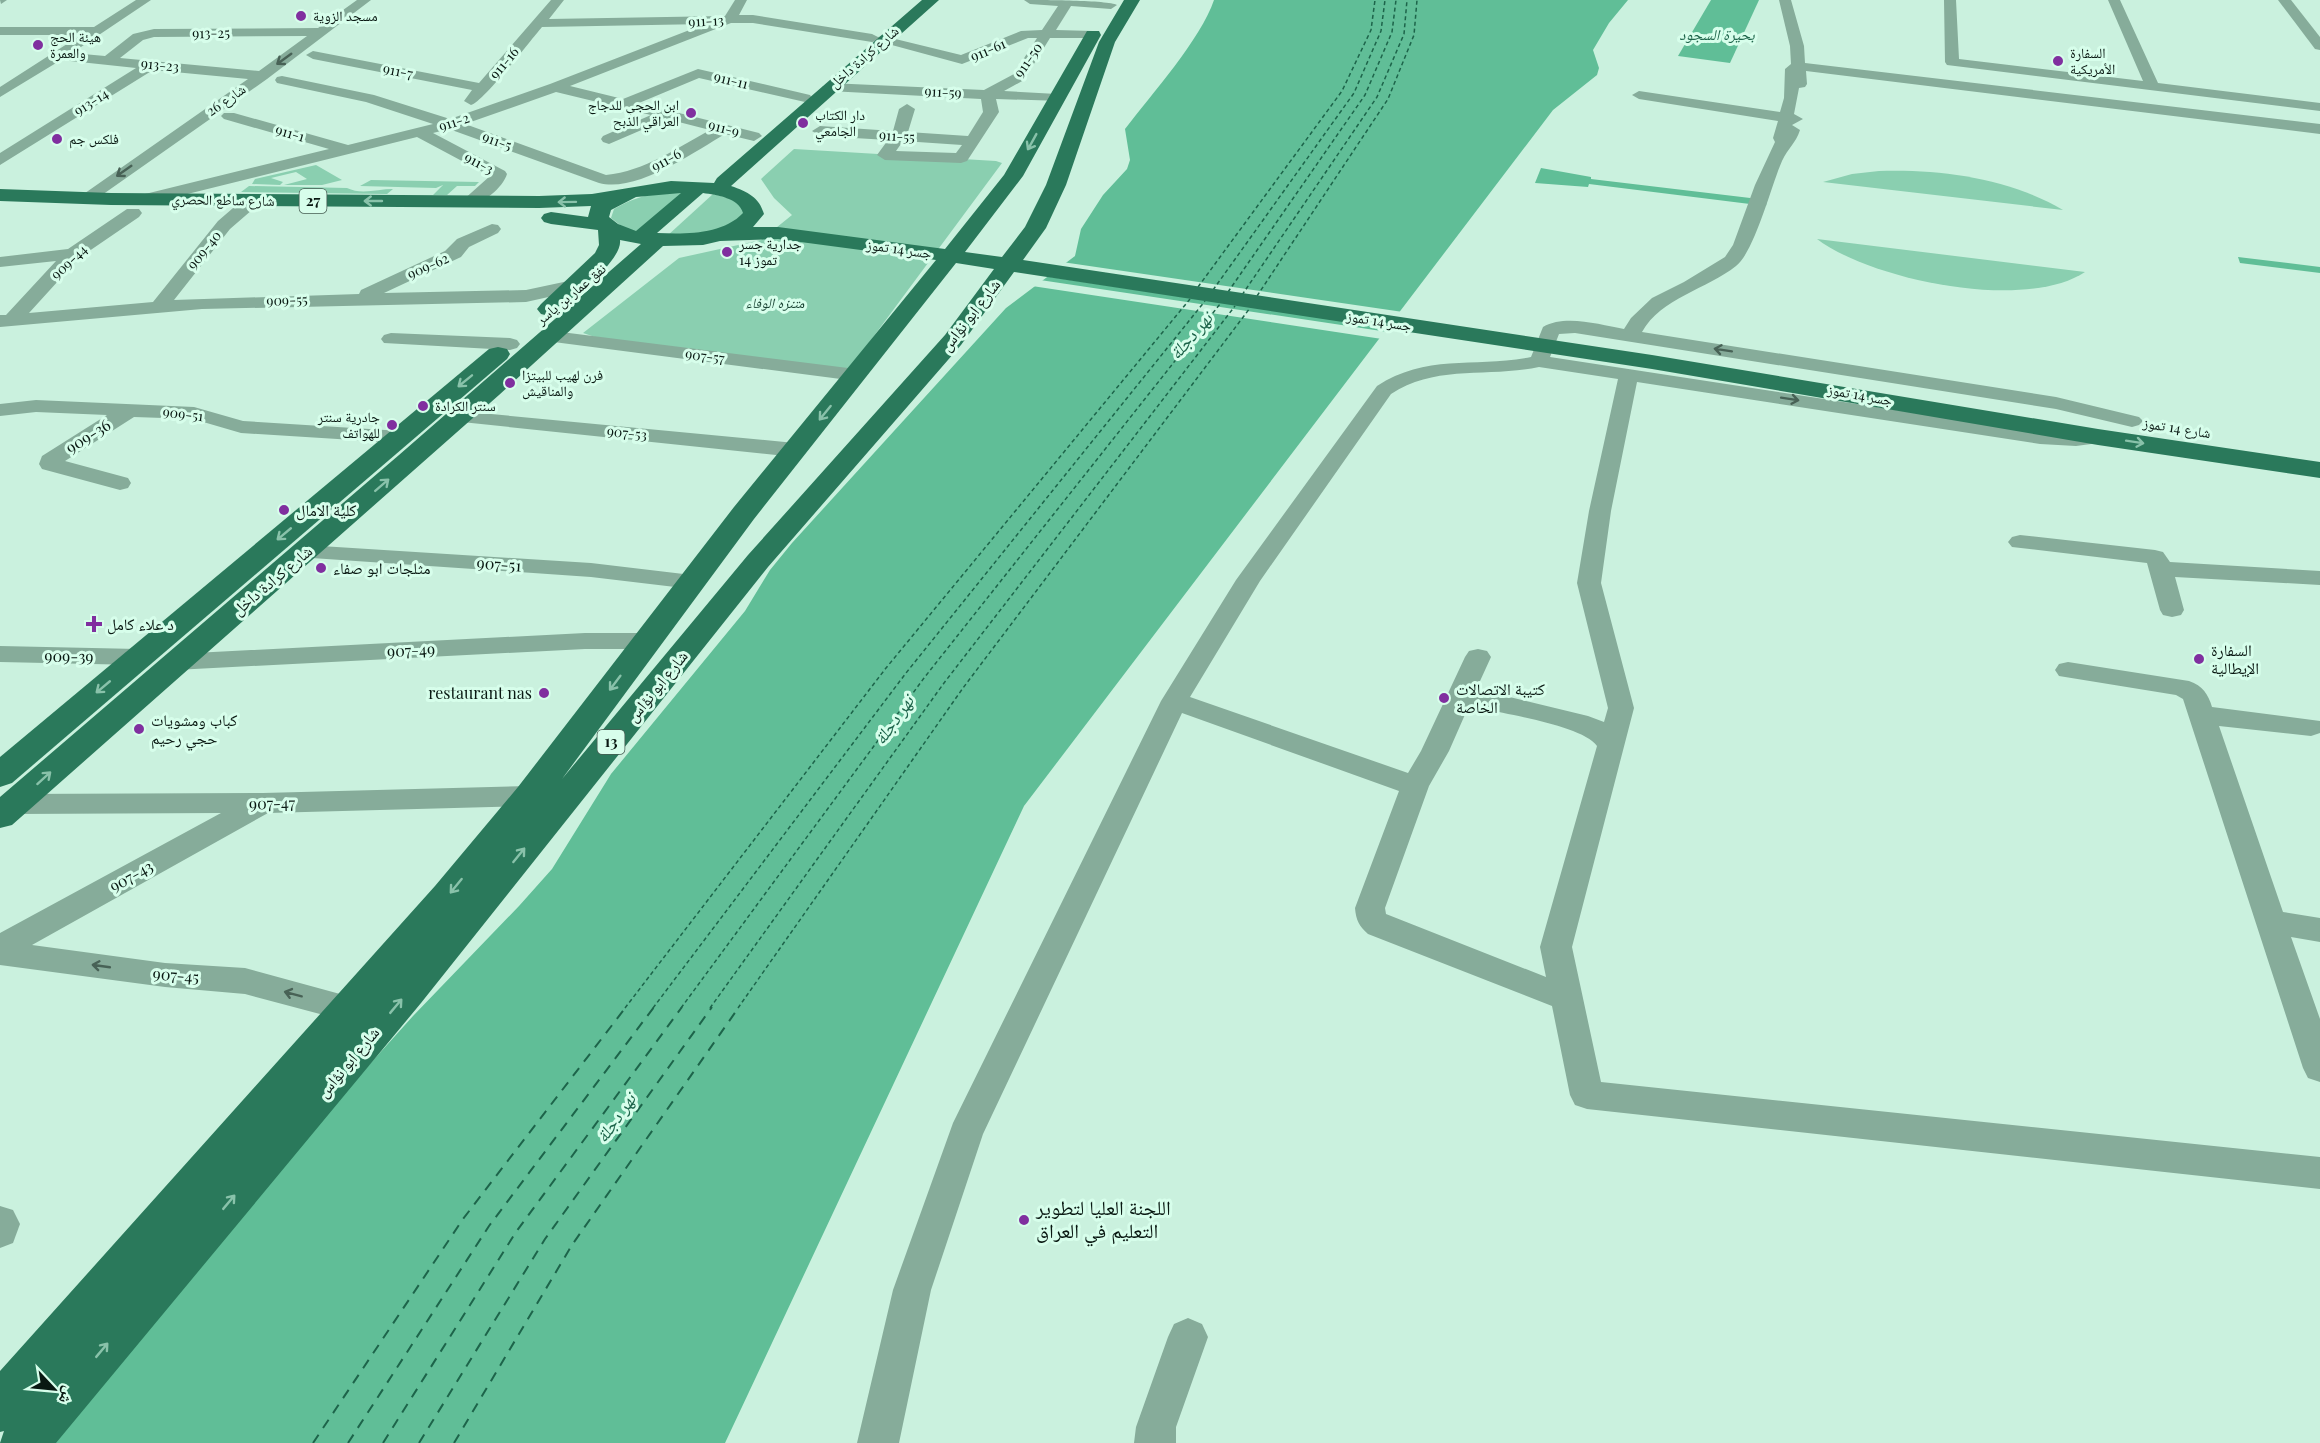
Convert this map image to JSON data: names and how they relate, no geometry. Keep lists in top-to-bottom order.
{
  "streets": {
    "main road": [
      "شارع كرادة داخل",
      "شارع ساطع الحصري",
      "27",
      "جسر 14 تموز",
      "نفق عمار بن ياسر",
      "شارع ابو نؤاس",
      "شارع 14 تموز",
      "13"
    ],
    "street": [
      "911-13",
      "913-25",
      "911-61",
      "911-50",
      "911-16",
      "913-23",
      "911-7",
      "911-11",
      "911-59",
      "شارع 26",
      "913-14",
      "911-2",
      "911-9",
      "911-1",
      "911-55",
      "911-5",
      "911-6",
      "911-3",
      "909-40",
      "909-44",
      "909-62",
      "909-55",
      "907-57",
      "909-51",
      "907-53",
      "909-36",
      "907-51",
      "907-49",
      "909-39",
      "907-47",
      "907-43",
      "907-45"
    ]
  },
  "crossings": [
    ["911-13", "911-61"],
    ["911-13", "شارع كرادة داخل"],
    ["911-13", "911-16"],
    ["911-13", "911-2"],
    ["913-25", "913-23"],
    ["913-25", "شارع 26"],
    ["911-61", "شارع كرادة داخل"],
    ["911-61", "911-50"],
    ["911-61", "شارع ابو نؤاس"],
    ["شارع كرادة داخل", "911-11"],
    ["شارع كرادة داخل", "911-59"],
    ["شارع كرادة داخل", "نفق عمار بن ياسر"],
    ["شارع كرادة داخل", "907-57"],
    ["شارع كرادة داخل", "909-51"],
    ["شارع كرادة داخل", "907-53"],
    ["شارع كرادة داخل", "907-51"],
    ["شارع كرادة داخل", "907-49"],
    ["شارع كرادة داخل", "909-39"],
    ["شارع كرادة داخل", "907-47"],
    ["911-50", "911-59"],
    ["911-16", "911-7"],
    ["911-16", "911-2"],
    ["911-16", "911-5"],
    ["913-23", "شارع 26"],
    ["913-23", "913-14"],
    ["911-7", "شارع 26"],
    ["911-11", "911-9"],
    ["911-59", "شارع ابو نؤاس"],
    ["شارع 26", "911-1"],
    ["شارع 26", "911-5"],
    ["شارع 26", "شارع ساطع الحصري"],
    ["911-2", "911-9"],
    ["911-2", "911-1"],
    ["911-2", "911-5"],
    ["911-2", "911-3"],
    ["911-2", "شارع ساطع الحصري"],
    ["911-2", "909-44"],
    ["911-9", "911-6"],
    ["911-5", "911-6"],
    ["911-3", "شارع ساطع الحصري"],
    ["شارع ساطع الحصري", "جسر 14 تموز"],
    ["شارع ساطع الحصري", "909-40"],
    ["شارع ساطع الحصري", "909-44"],
    ["جسر 14 تموز", "شارع 14 تموز"],
    ["909-40", "909-55"],
    ["909-44", "909-55"],
    ["909-62", "909-55"],
    ["نفق عمار بن ياسر", "907-57"],
    ["شارع ابو نؤاس", "907-57"],
    ["شارع ابو نؤاس", "907-53"],
    ["شارع ابو نؤاس", "907-51"],
    ["شارع ابو نؤاس", "907-49"],
    ["شارع ابو نؤاس", "907-47"],
    ["شارع ابو نؤاس", "907-45"],
    ["909-51", "909-36"],
    ["907-47", "907-43"]
  ],
  "one_way": ["907-45"],
  "water": ["بحيرة السجود", "نهر دجلة"],
  "parks": ["متنزه الوفاء"],
  "places": {
    "other": [
      "مسجد الزوية",
      "هيئة الحج والعمرة",
      "السفارة الأمريكية",
      "ابن الحجي للدجاج العراقي الذبح",
      "دار الكتاب الجامعي",
      "فلكس جم",
      "جدارية جسر 14 تموز",
      "فرن لهيب للبيتزا والمناقيش",
      "سنتر الكرادة",
      "جادرية سنتر للهواتف",
      "كلية الامال",
      "مثلجات ابو صفاء",
      "السفارة الإيطالية",
      "restaurant nas",
      "كتيبة الاتصالات الخاصة",
      "كباب ومشويات حجي رحيم",
      "اللجنة العليا لتطوير التعليم في العراق"
    ],
    "health": ["د علاء كامل"]
  },
  "north": "bottom right"
}
